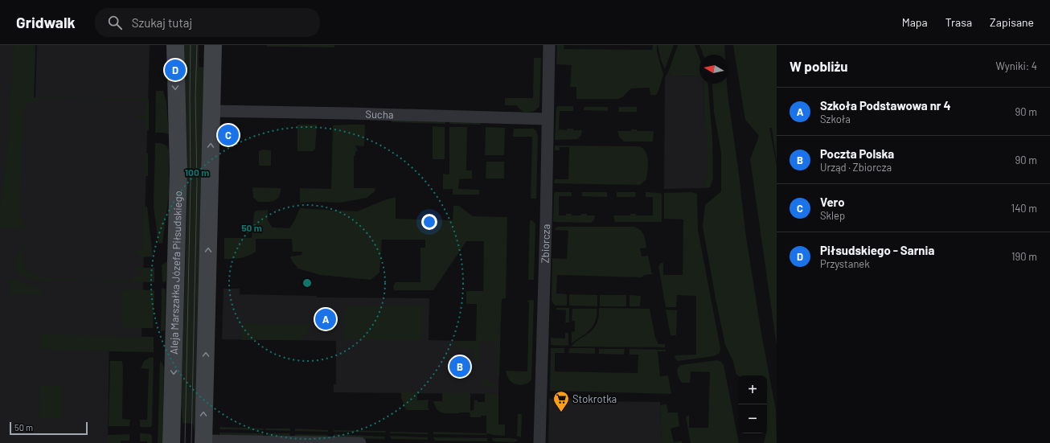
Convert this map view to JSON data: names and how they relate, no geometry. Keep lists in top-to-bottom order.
{
  "streets": {
    "main road": ["Aleja Marszałka Józefa Piłsudskiego"],
    "street": ["Sucha", "Zbiorcza"]
  },
  "crossings": [
    ["Sucha", "Zbiorcza"]
  ],
  "places": {
    "supermarket": ["Stokrotka"]
  },
  "scale_bar": "50 m",
  "north": "left",
  "page": {
    "header": "Gridwalk",
    "search": "Szukaj tutaj",
    "nav": ["Mapa", "Trasa", "Zapisane"],
    "heading": ["W pobliżu", "Wyniki: 4"],
    "pins": [
      "D",
      "C",
      "A",
      "B"
    ],
    "list": [
      {
        "mark": "A",
        "name": "Szkoła Podstawowa nr 4",
        "note": "Szkoła",
        "value": "90 m"
      },
      {
        "mark": "B",
        "name": "Poczta Polska",
        "note": "Urząd · Zbiorcza",
        "value": "90 m"
      },
      {
        "mark": "C",
        "name": "Vero",
        "note": "Sklep",
        "value": "140 m"
      },
      {
        "mark": "D",
        "name": "Piłsudskiego - Sarnia",
        "note": "Przystanek",
        "value": "190 m"
      }
    ],
    "map_buttons": ["+", "−"],
    "scale": "50 m"
  },
  "rings": ["100 m", "50 m"]
}
